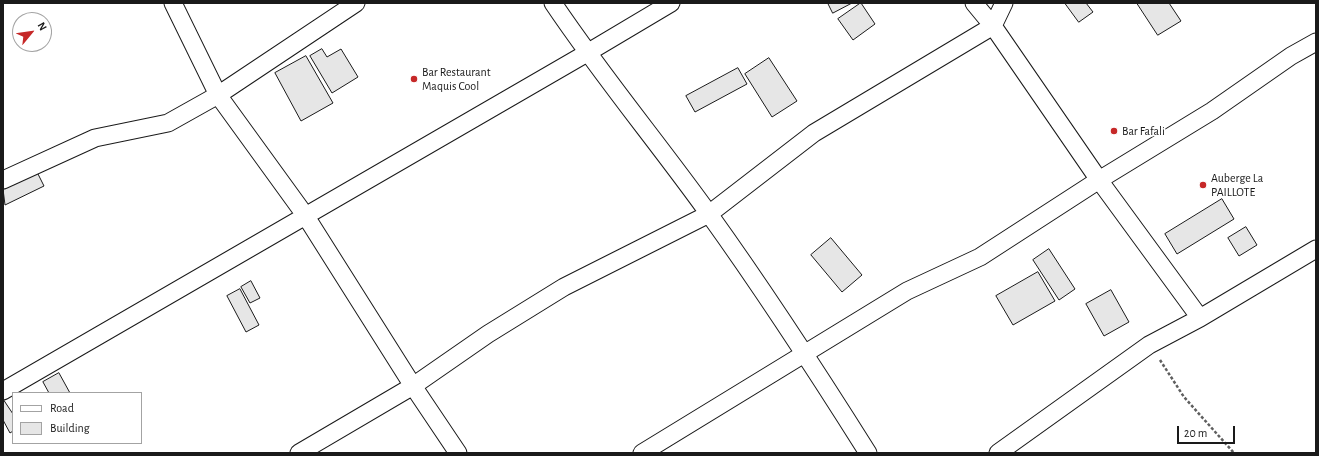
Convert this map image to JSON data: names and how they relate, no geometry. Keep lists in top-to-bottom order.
{
  "places": ["Bar Restaurant Maquis Cool", "Bar Fafali", "Auberge La PAILLOTE"],
  "legend": ["Road", "Building"],
  "scale_bar": "20 m",
  "north": "top right"
}
